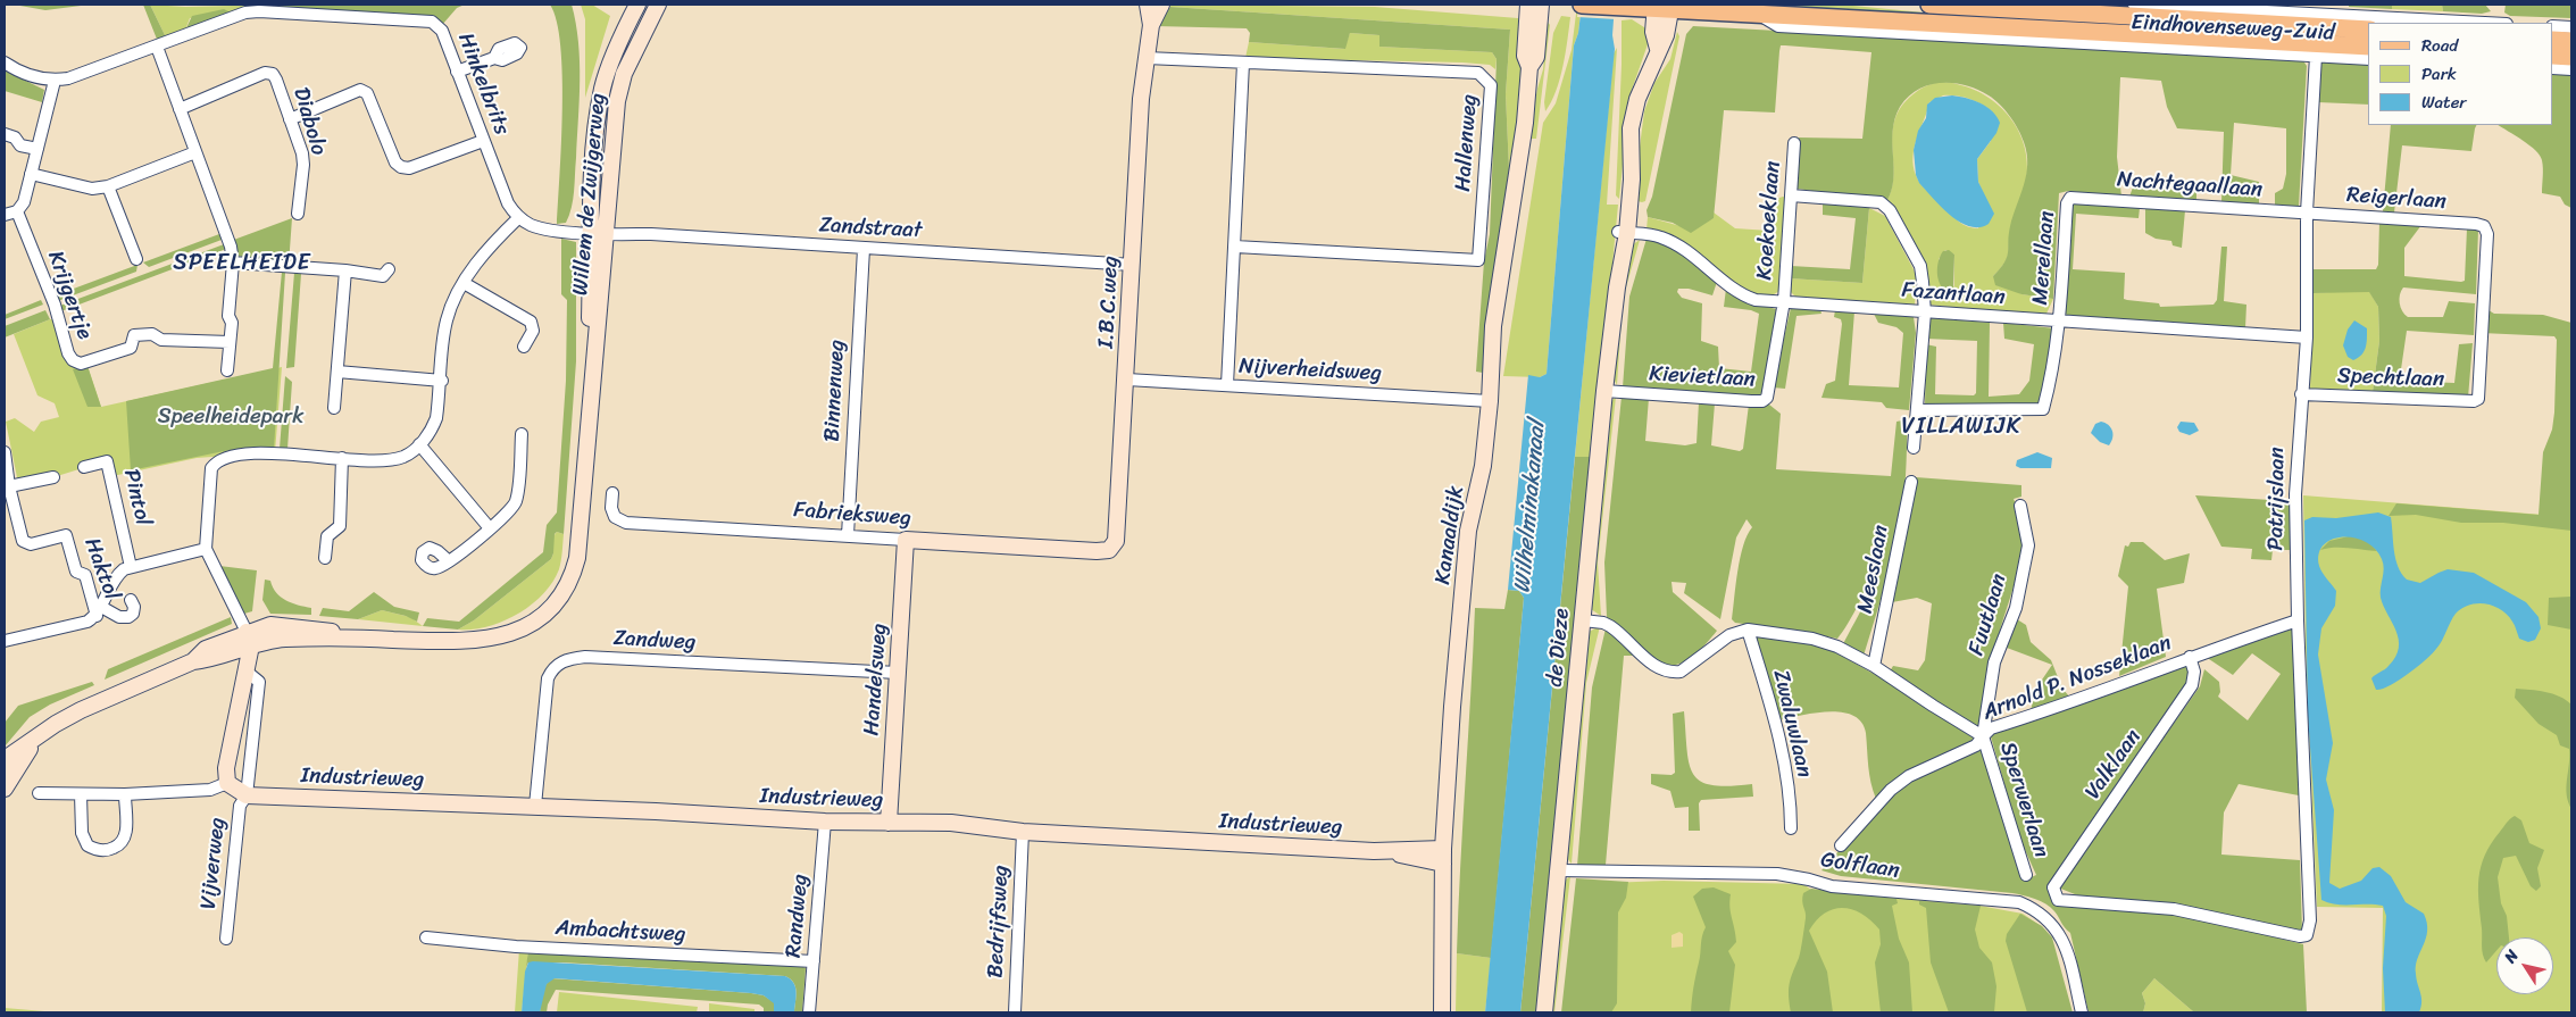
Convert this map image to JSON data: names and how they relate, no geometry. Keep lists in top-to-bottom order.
{
  "streets": {
    "main road": ["Eindhovenseweg-Zuid"],
    "street": [
      "Hinkelbrits",
      "Diabolo",
      "Hallenweg",
      "Nachtegaallaan",
      "Willem de Zwijgerweg",
      "Reigerlaan",
      "Koekoeklaan",
      "Zandstraat",
      "Merellaan",
      "Fazantlaan",
      "Krijgertje",
      "I.B.C.weg",
      "Nijverheidsweg",
      "Kievietlaan",
      "Spechtlaan",
      "Binnenweg",
      "Pintol",
      "Patrijslaan",
      "Fabrieksweg",
      "Kanaaldijk",
      "Haktol",
      "Meeslaan",
      "Fuutlaan",
      "Zandweg",
      "de Dieze",
      "Arnold P. Nosseklaan",
      "Handelsweg",
      "Zwaluwlaan",
      "Valklaan",
      "Industrieweg",
      "Sperwerlaan",
      "Vijverweg",
      "Golflaan",
      "Randweg",
      "Bedrijfsweg",
      "Ambachtsweg"
    ]
  },
  "crossings": [
    ["Eindhovenseweg-Zuid", "Patrijslaan"],
    ["Eindhovenseweg-Zuid", "de Dieze"],
    ["Nachtegaallaan", "Reigerlaan"],
    ["Nachtegaallaan", "Merellaan"],
    ["Nachtegaallaan", "Patrijslaan"],
    ["Willem de Zwijgerweg", "Zandstraat"],
    ["Reigerlaan", "Spechtlaan"],
    ["Reigerlaan", "Patrijslaan"],
    ["Koekoeklaan", "Fazantlaan"],
    ["Koekoeklaan", "Kievietlaan"],
    ["Zandstraat", "I.B.C.weg"],
    ["Zandstraat", "Binnenweg"],
    ["Merellaan", "Fazantlaan"],
    ["Fazantlaan", "Kievietlaan"],
    ["Fazantlaan", "Patrijslaan"],
    ["Fazantlaan", "de Dieze"],
    ["I.B.C.weg", "Nijverheidsweg"],
    ["I.B.C.weg", "Fabrieksweg"],
    ["Nijverheidsweg", "Kanaaldijk"],
    ["Kievietlaan", "de Dieze"],
    ["Spechtlaan", "Patrijslaan"],
    ["Binnenweg", "Fabrieksweg"],
    ["Patrijslaan", "Arnold P. Nosseklaan"],
    ["Patrijslaan", "Valklaan"],
    ["Fabrieksweg", "Handelsweg"],
    ["Kanaaldijk", "Industrieweg"],
    ["Meeslaan", "Arnold P. Nosseklaan"],
    ["Fuutlaan", "Arnold P. Nosseklaan"],
    ["Fuutlaan", "Sperwerlaan"],
    ["Zandweg", "Handelsweg"],
    ["Zandweg", "Industrieweg"],
    ["de Dieze", "Golflaan"],
    ["Arnold P. Nosseklaan", "Zwaluwlaan"],
    ["Arnold P. Nosseklaan", "Valklaan"],
    ["Arnold P. Nosseklaan", "Sperwerlaan"],
    ["Handelsweg", "Industrieweg"],
    ["Industrieweg", "Vijverweg"],
    ["Industrieweg", "Randweg"],
    ["Industrieweg", "Bedrijfsweg"],
    ["Randweg", "Ambachtsweg"]
  ],
  "districts": ["SPEELHEIDE", "VILLAWIJK"],
  "water": ["Wilhelminakanaal"],
  "parks": ["Speelheidepark"],
  "legend": ["Road", "Park", "Water"],
  "north": "top left"
}
